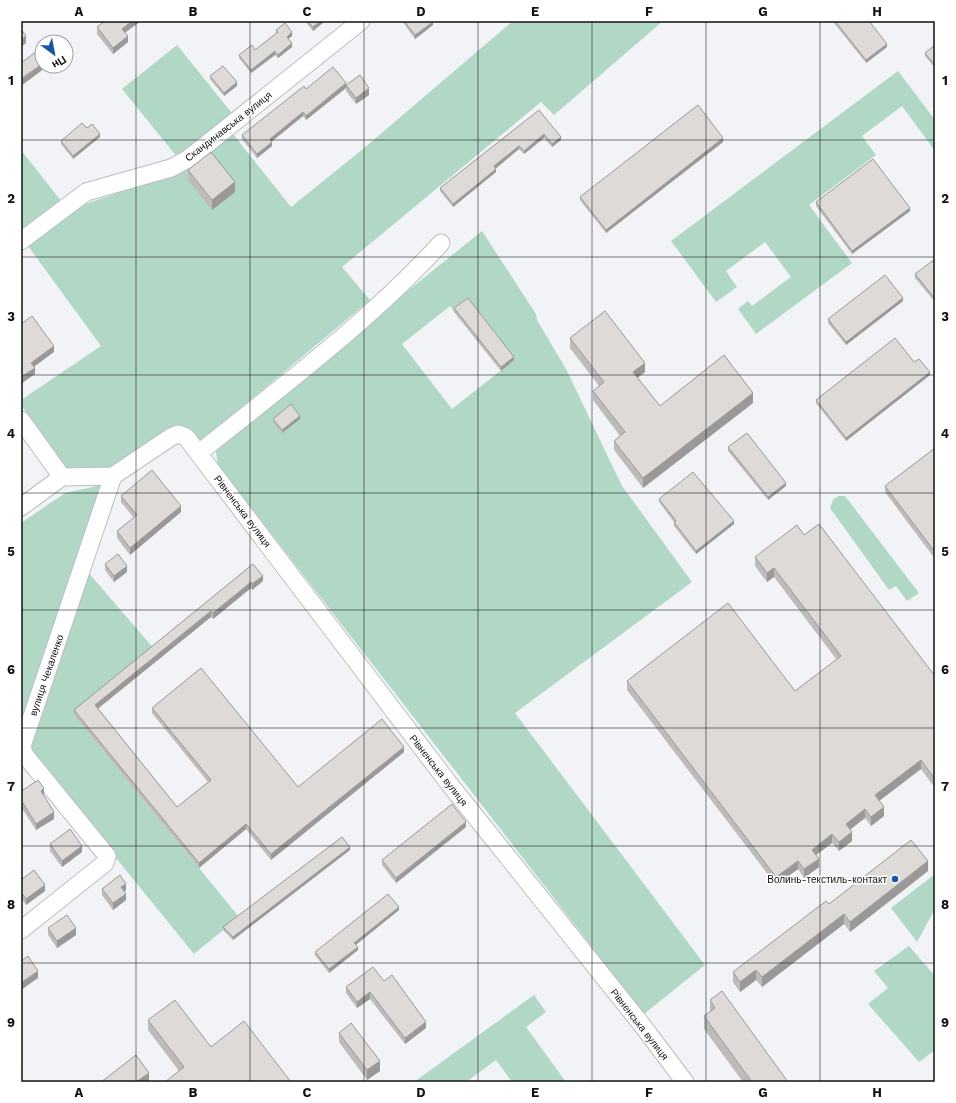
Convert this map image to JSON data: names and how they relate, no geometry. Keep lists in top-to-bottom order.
{
  "streets": {
    "street": ["Скандинавська вулиця", "Рівненська вулиця", "вулиця Чекаленко"]
  },
  "crossings": [
    ["Рівненська вулиця", "вулиця Чекаленко"]
  ],
  "places": ["Волинь-текстиль-контакт"],
  "north": "bottom right",
  "grid": {
    "columns": [
      "A",
      "B",
      "C",
      "D",
      "E",
      "F",
      "G",
      "H"
    ],
    "rows": [
      "1",
      "2",
      "3",
      "4",
      "5",
      "6",
      "7",
      "8",
      "9"
    ]
  }
}
